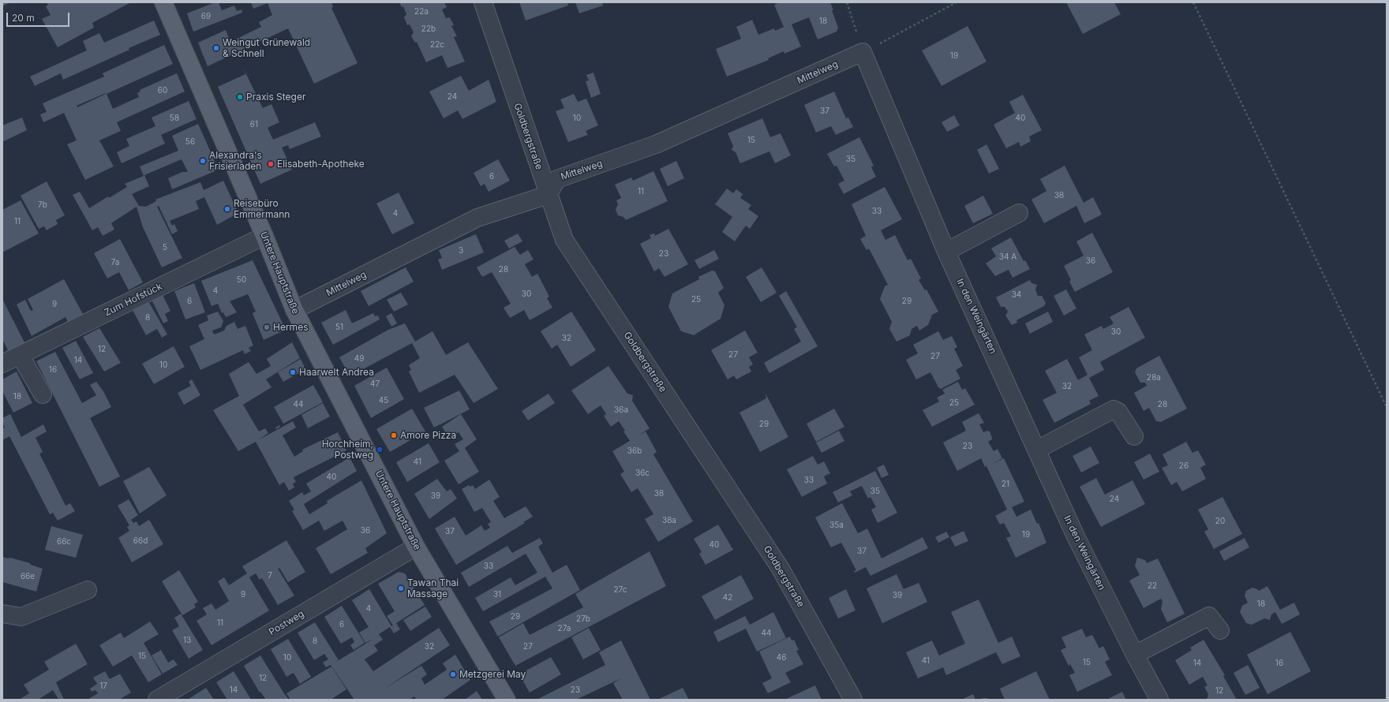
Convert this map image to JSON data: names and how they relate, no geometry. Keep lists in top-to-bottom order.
{
  "streets": {
    "main road": ["Untere Hauptstraße"],
    "street": [
      "Mittelweg",
      "Goldbergstraße",
      "Zum Hofstück",
      "In den Weingärten",
      "Postweg"
    ]
  },
  "crossings": [
    ["Mittelweg", "Goldbergstraße"],
    ["Mittelweg", "Untere Hauptstraße"],
    ["Mittelweg", "In den Weingärten"],
    ["Untere Hauptstraße", "Zum Hofstück"],
    ["Untere Hauptstraße", "Postweg"]
  ],
  "places": [
    "Weingut Grünewald & Schnell",
    "Praxis Steger",
    "Alexandra's Frisierladen",
    "Elisabeth-Apotheke",
    "Reisebüro Emmermann",
    "Hermes",
    "Haarwelt Andrea",
    "Amore Pizza",
    "Horchheim, Postweg",
    "Tawan Thai Massage",
    "Metzgerei May"
  ],
  "house_numbers": [
    "22a",
    "69",
    "18",
    "22b",
    "22c",
    "19",
    "60",
    "24",
    "37",
    "58",
    "10",
    "40",
    "61",
    "15",
    "56",
    "35",
    "6",
    "11",
    "38",
    "7b",
    "33",
    "4",
    "11",
    "5",
    "3",
    "23",
    "34 A",
    "36",
    "7a",
    "28",
    "50",
    "4",
    "30",
    "34",
    "25",
    "6",
    "29",
    "9",
    "8",
    "51",
    "30",
    "32",
    "12",
    "27",
    "27",
    "49",
    "14",
    "10",
    "16",
    "28a",
    "47",
    "32",
    "18",
    "45",
    "25",
    "44",
    "28",
    "36a",
    "29",
    "23",
    "36b",
    "41",
    "26",
    "36c",
    "40",
    "33",
    "21",
    "35",
    "38",
    "39",
    "24",
    "38a",
    "20",
    "35a",
    "36",
    "37",
    "19",
    "66d",
    "66c",
    "40",
    "37",
    "33",
    "7",
    "66e",
    "22",
    "27c",
    "9",
    "31",
    "39",
    "42",
    "18",
    "4",
    "29",
    "27b",
    "11",
    "6",
    "27a",
    "44",
    "13",
    "8",
    "32",
    "27",
    "15",
    "10",
    "46",
    "41",
    "15",
    "14",
    "16",
    "12",
    "17",
    "14",
    "23",
    "12"
  ],
  "scale_bar": "20 m"
}
